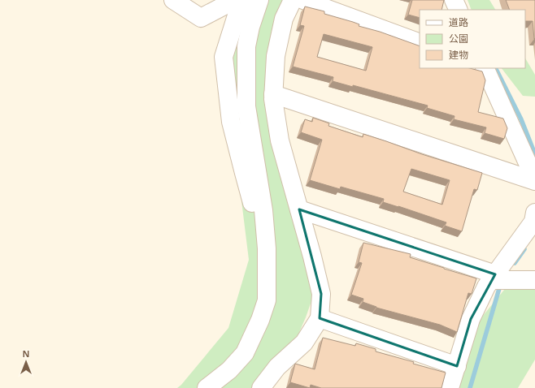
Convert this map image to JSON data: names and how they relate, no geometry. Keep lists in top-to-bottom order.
{
  "legend": ["道路", "公園", "建物"],
  "north": "top"
}
